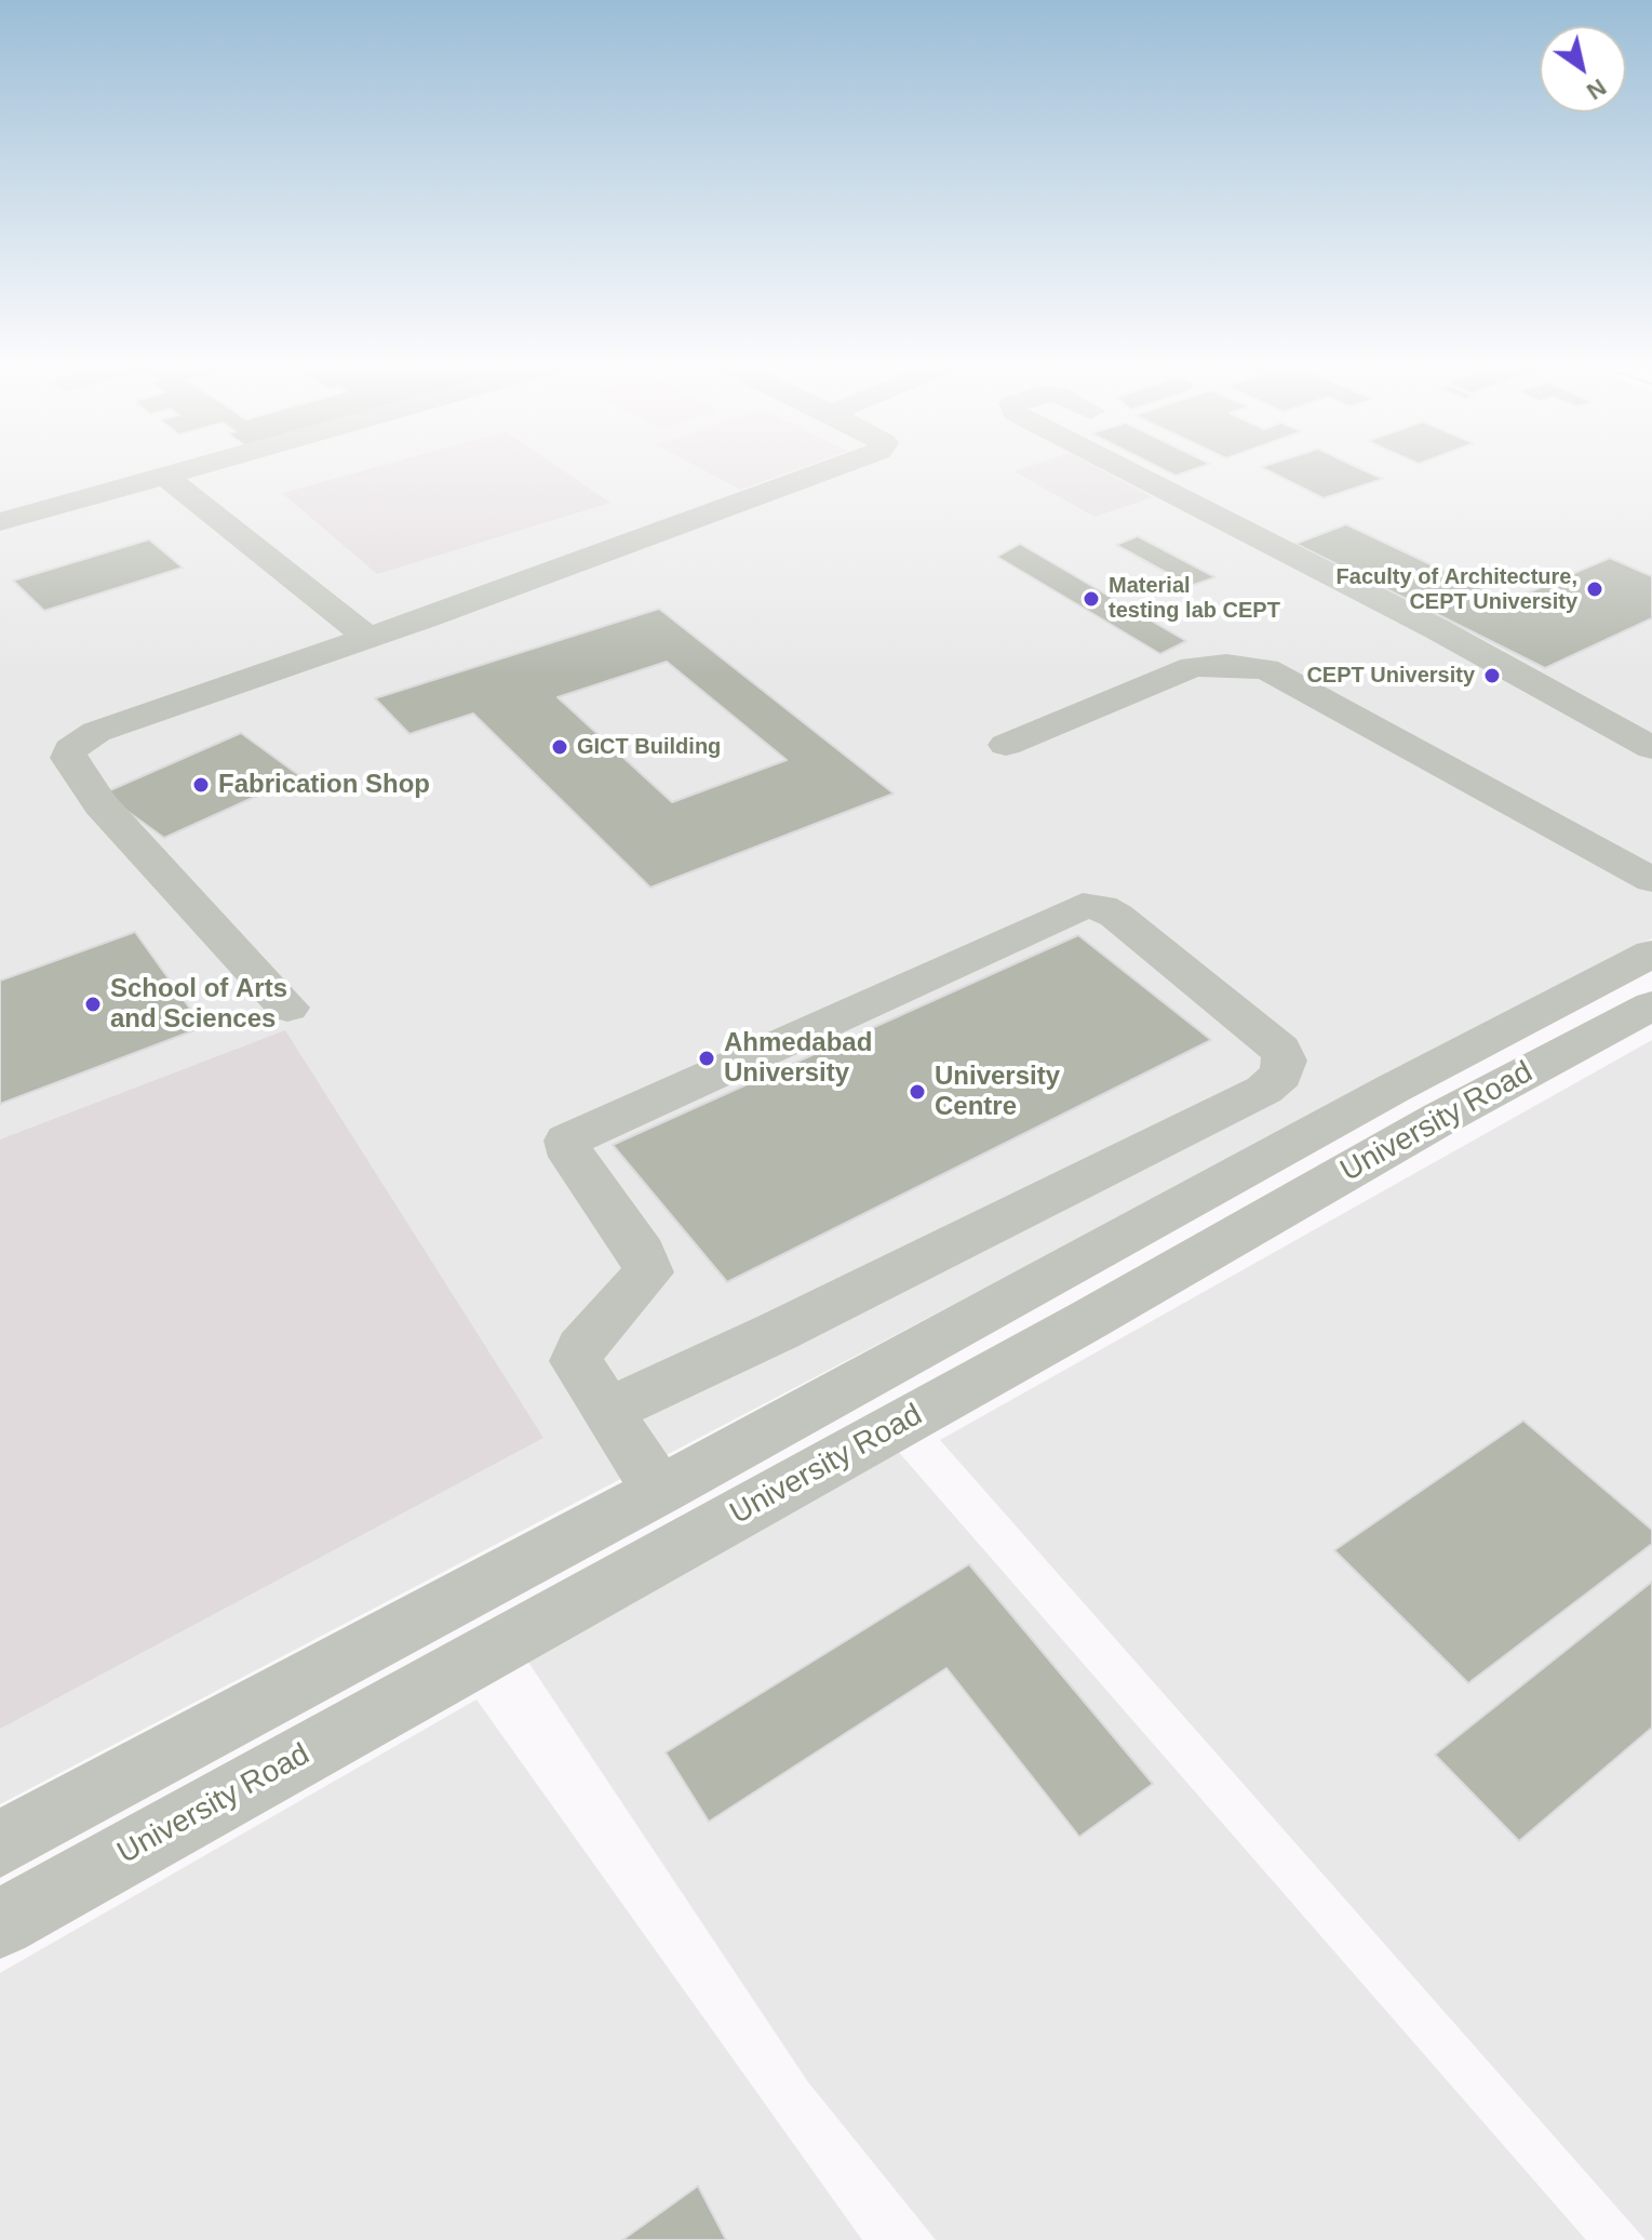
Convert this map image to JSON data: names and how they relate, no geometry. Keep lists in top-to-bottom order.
{
  "streets": {
    "street": ["University Road"]
  },
  "places": [
    "Faculty of Architecture, CEPT University",
    "Material testing lab CEPT",
    "CEPT University",
    "GICT Building",
    "Fabrication Shop",
    "School of Arts and Sciences",
    "Ahmedabad University",
    "University Centre"
  ],
  "north": "bottom right"
}
